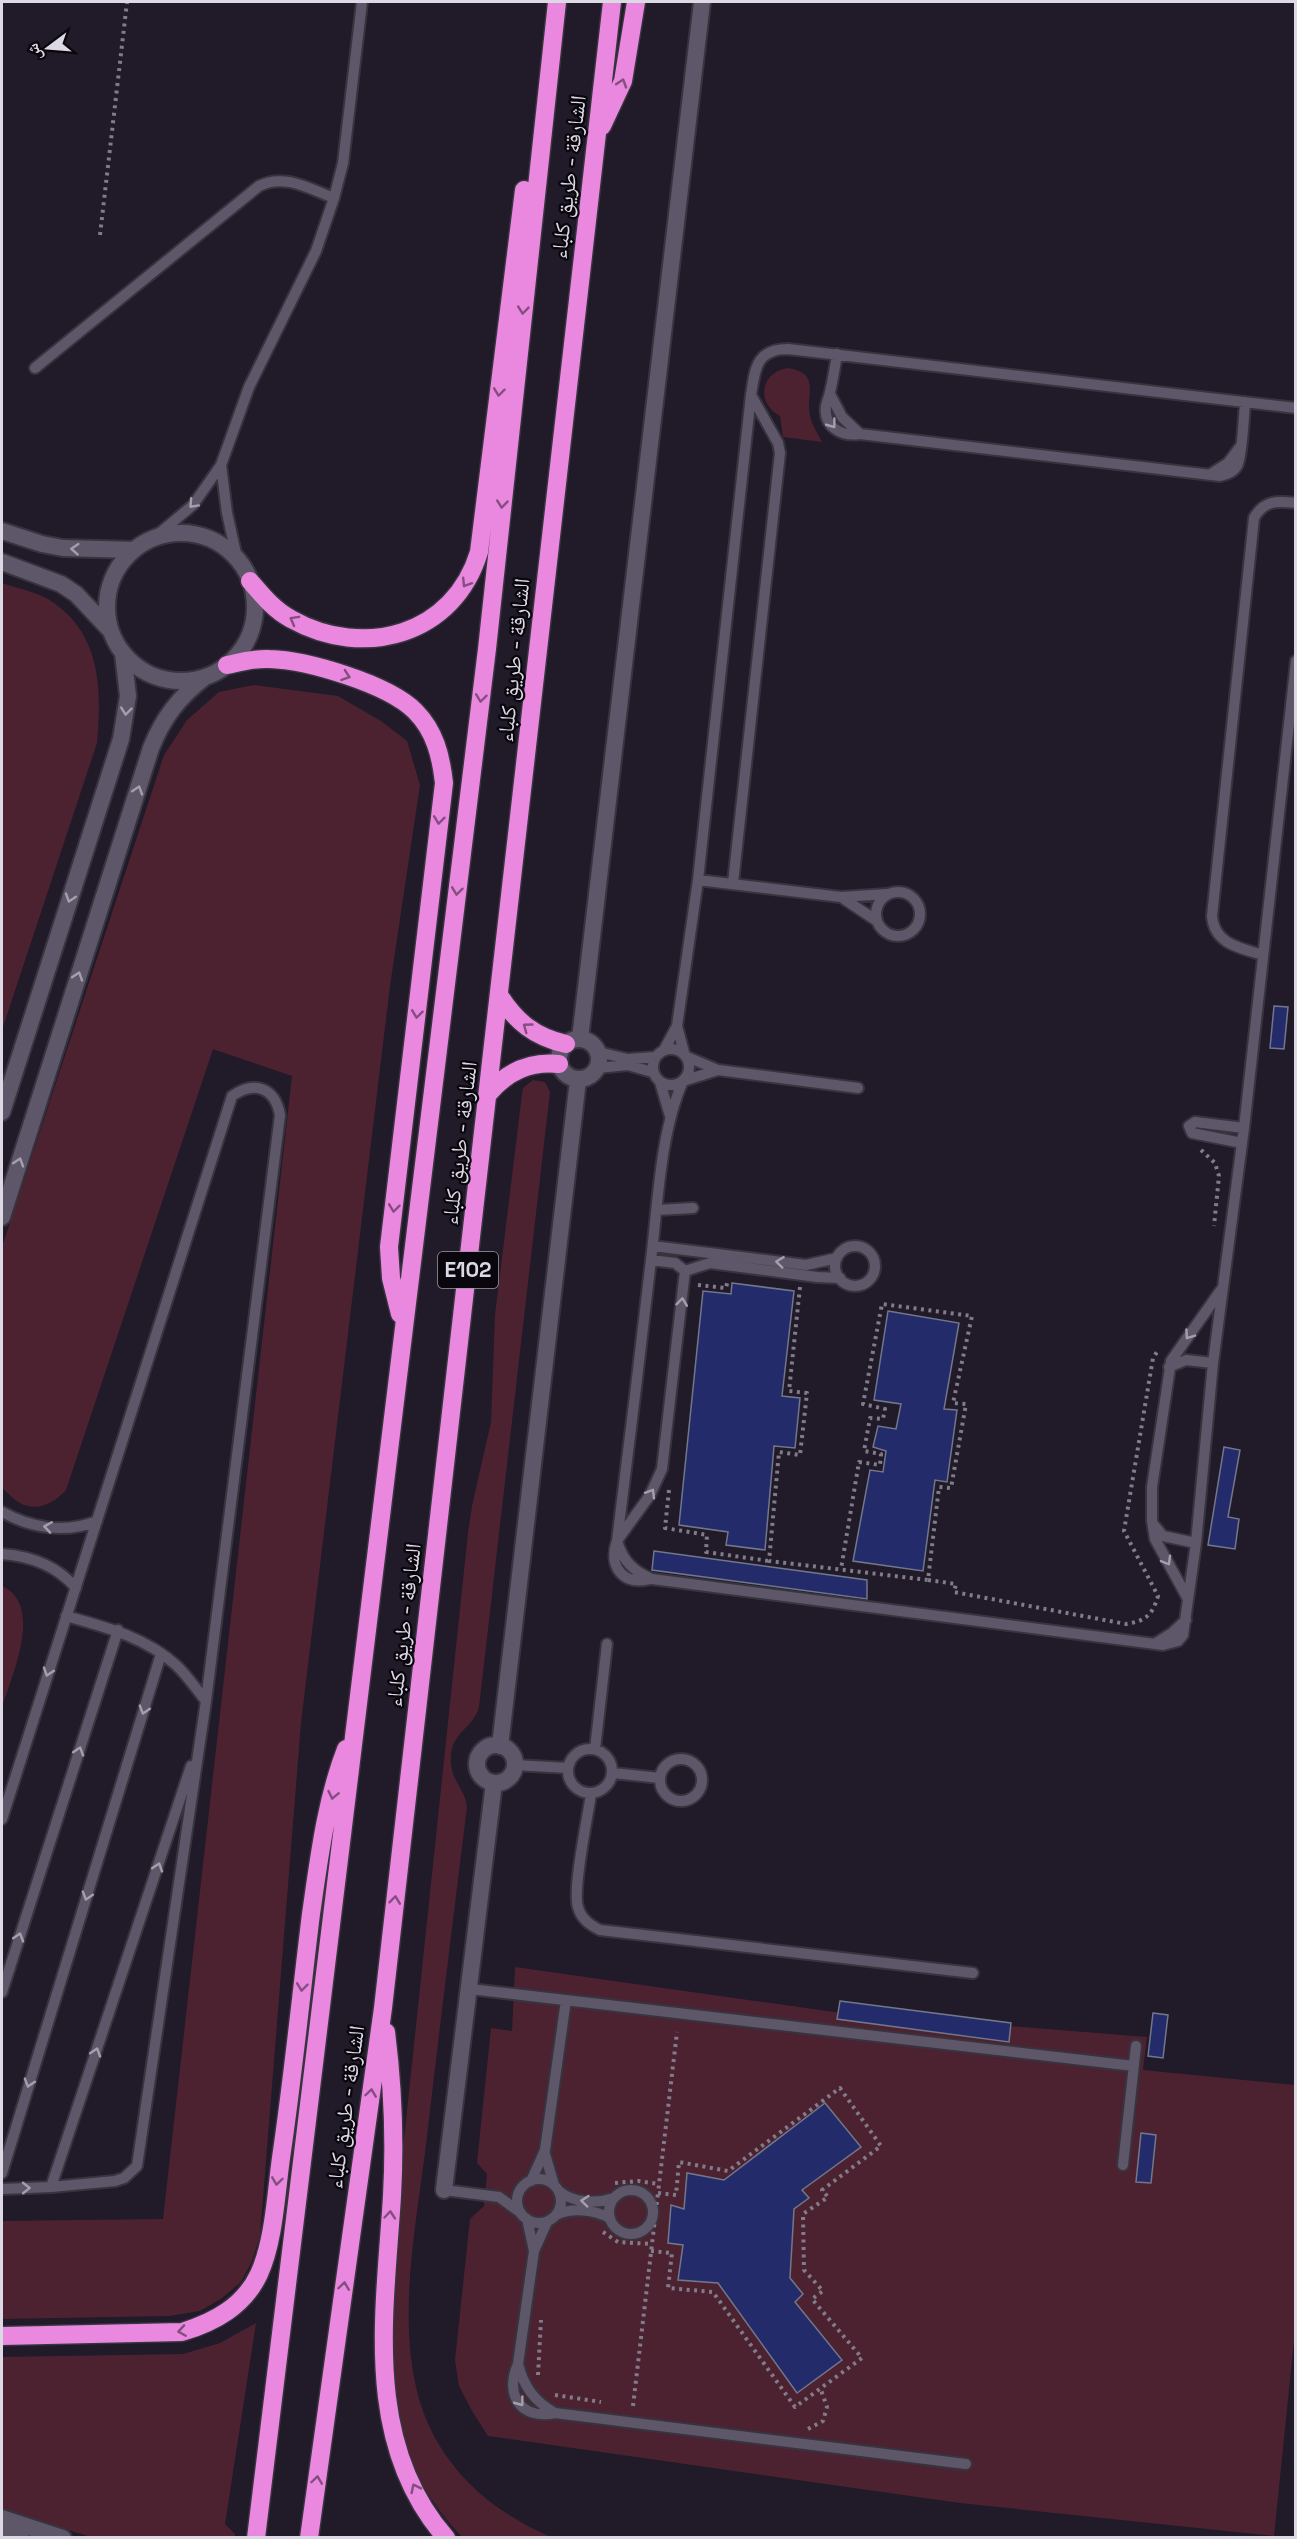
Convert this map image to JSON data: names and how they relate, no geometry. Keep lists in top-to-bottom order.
{
  "streets": {
    "highway": ["الشارقة - طريق كلباء", "E102"]
  },
  "north": "left"
}
